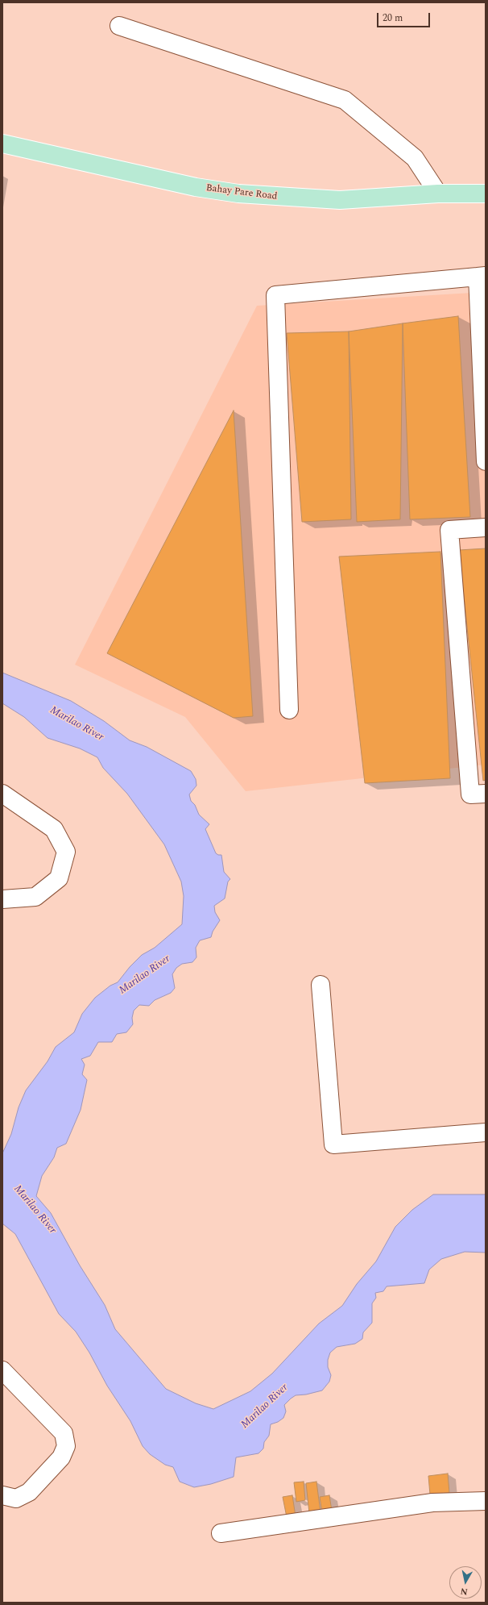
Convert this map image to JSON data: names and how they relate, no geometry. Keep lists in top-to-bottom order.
{
  "streets": {
    "main road": ["Bahay Pare Road"]
  },
  "water": ["Marilao River"],
  "scale_bar": "20 m",
  "north": "bottom"
}
